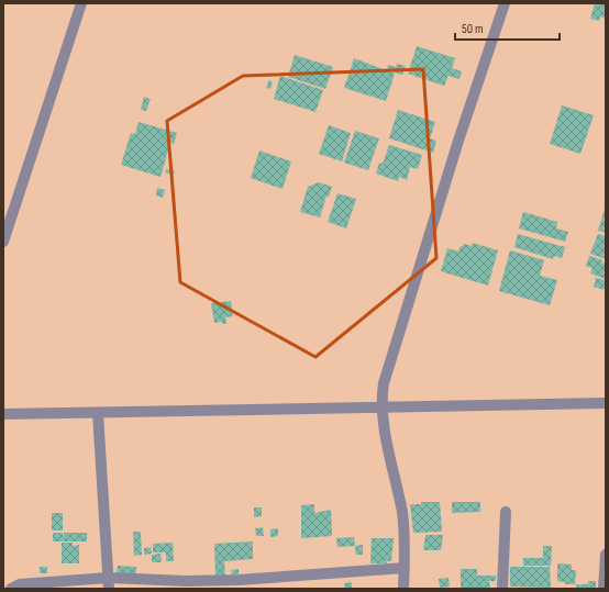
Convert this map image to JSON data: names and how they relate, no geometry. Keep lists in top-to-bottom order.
{
  "scale_bar": "50 m"
}
